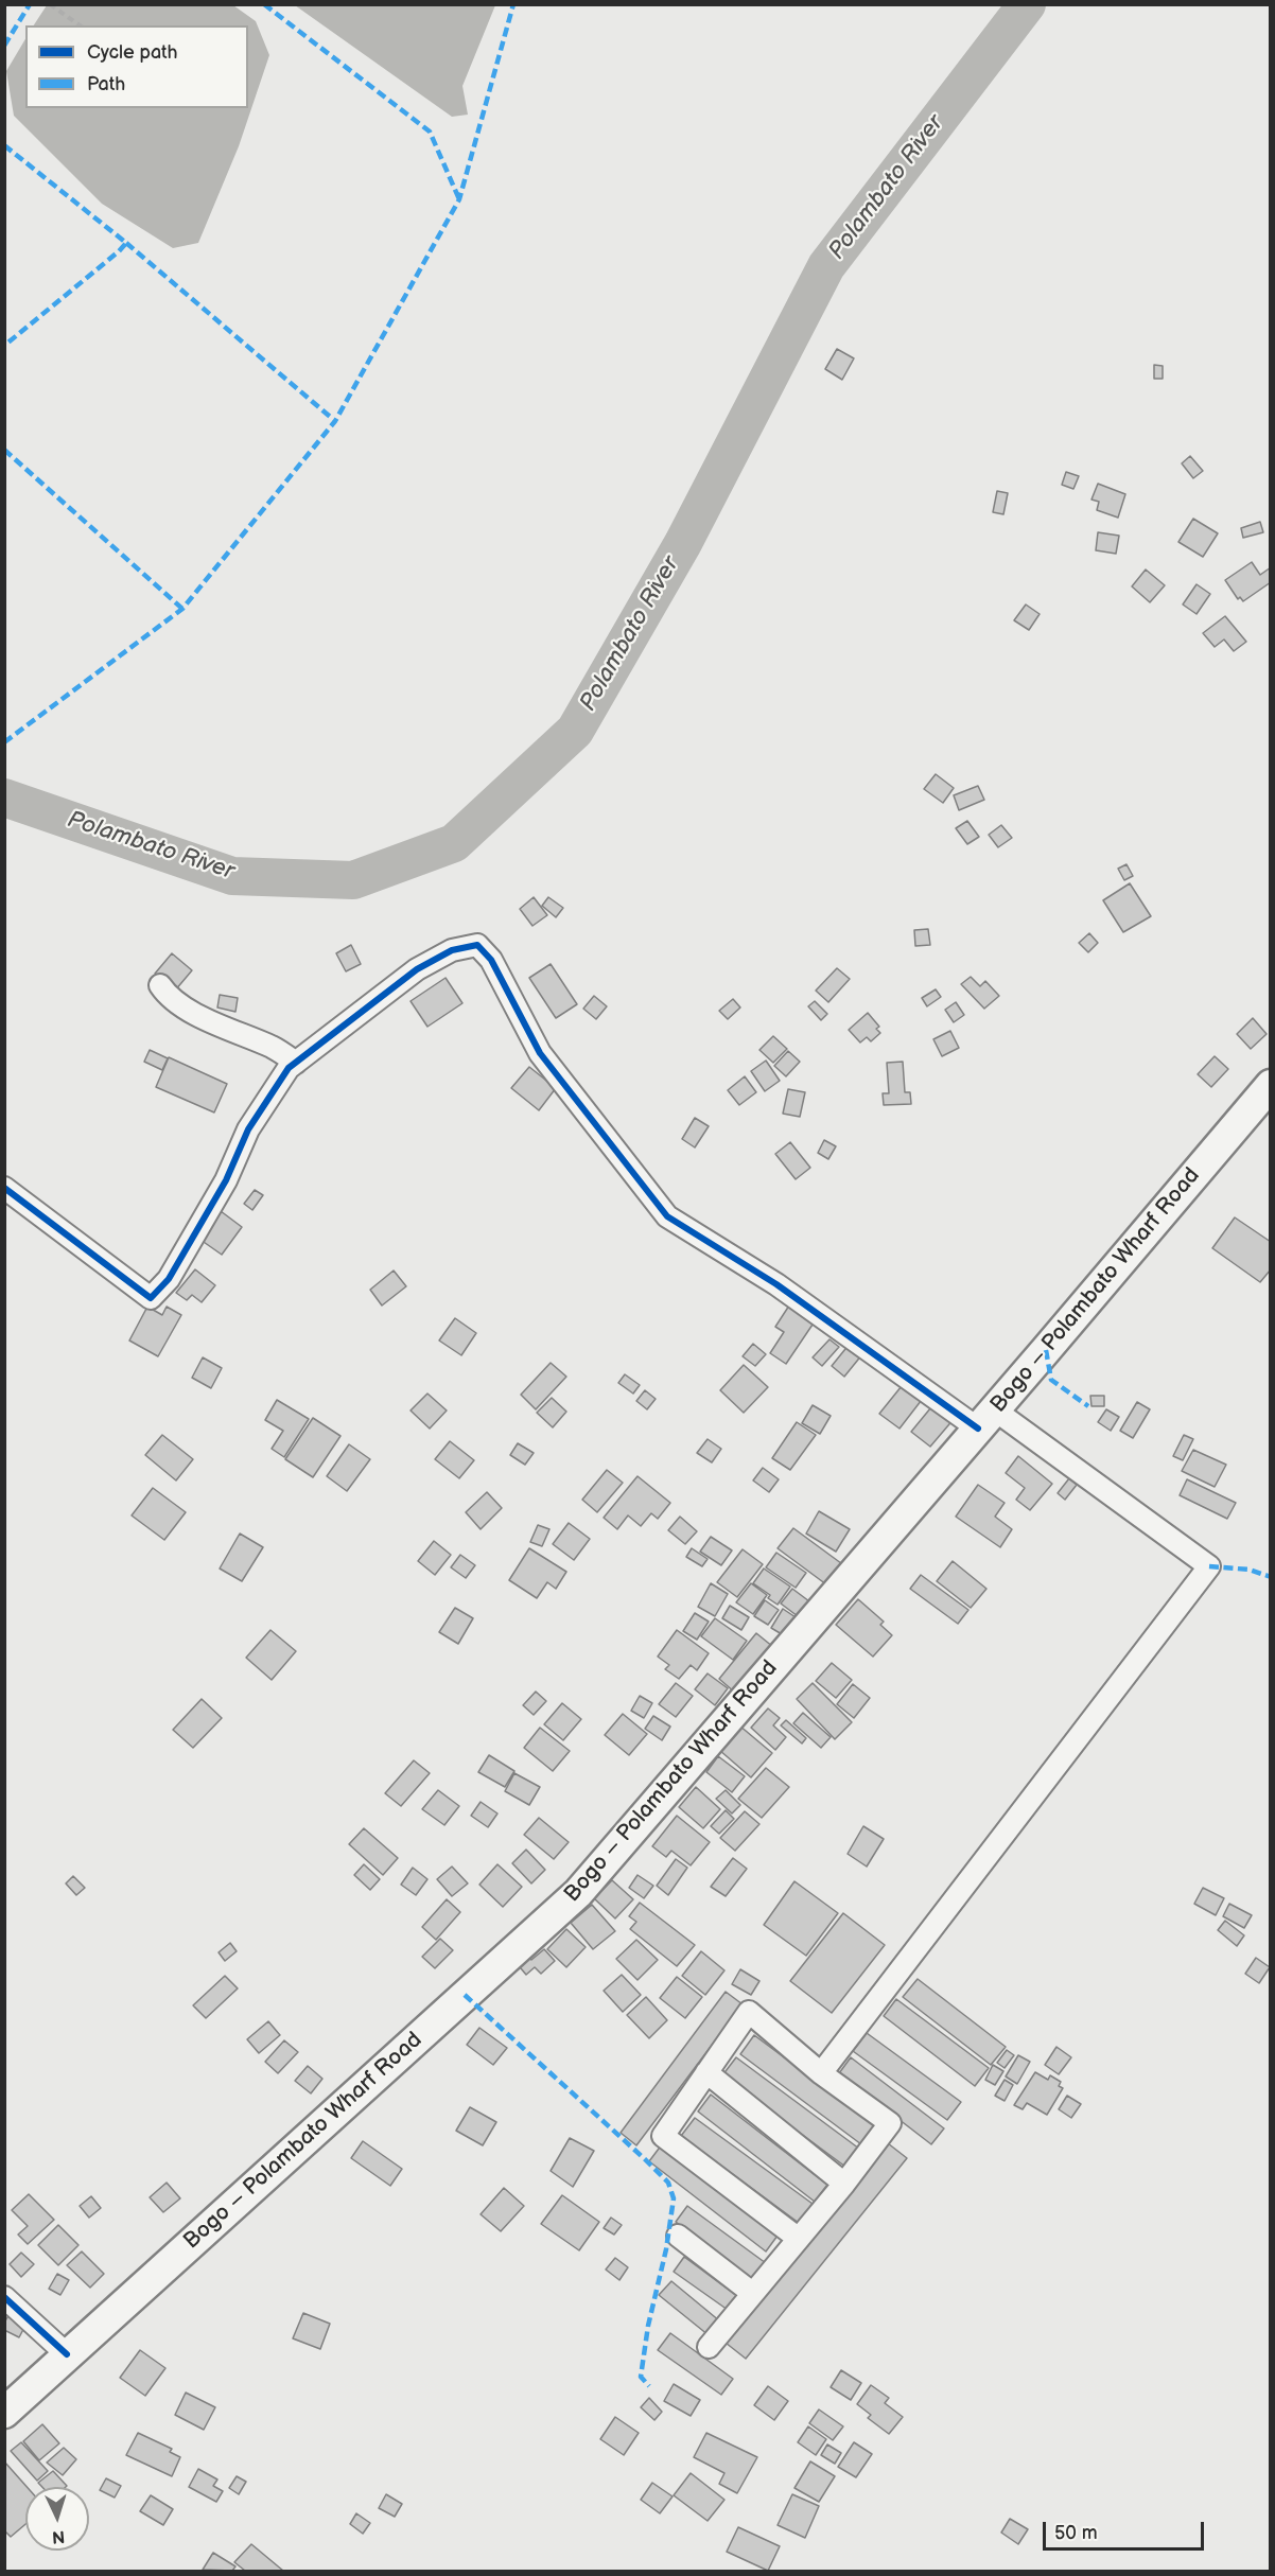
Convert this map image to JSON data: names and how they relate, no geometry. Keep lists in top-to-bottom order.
{
  "streets": {
    "highway": ["Bogo – Polambato Wharf Road"]
  },
  "water": ["Polambato River"],
  "legend": ["Cycle path", "Path"],
  "scale_bar": "50 m",
  "north": "bottom"
}
